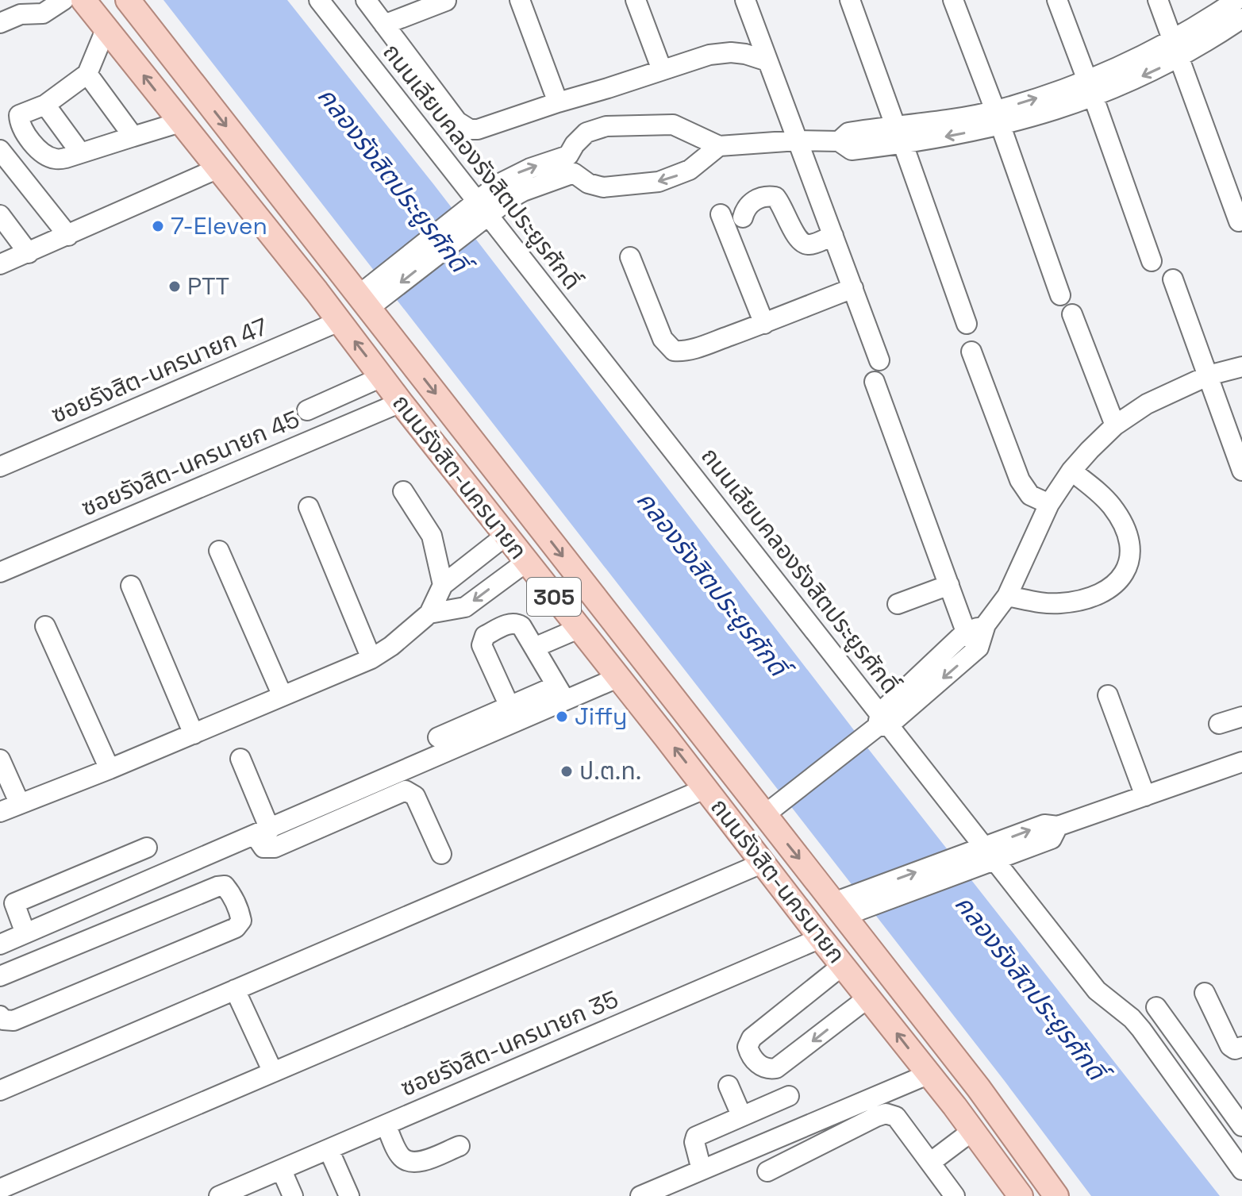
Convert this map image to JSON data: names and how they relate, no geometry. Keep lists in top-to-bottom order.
{
  "streets": {
    "main road": ["ถนนรังสิต-นครนายก", "305"],
    "street": [
      "ถนนเลียบคลองรังสิตประยูรศักดิ์",
      "ซอยรังสิต-นครนายก 47",
      "ซอยรังสิต-นครนายก 45",
      "ซอยรังสิต-นครนายก 35"
    ]
  },
  "crossings": [
    ["ซอยรังสิต-นครนายก 47", "ถนนรังสิต-นครนายก"],
    ["ซอยรังสิต-นครนายก 45", "ถนนรังสิต-นครนายก"],
    ["ถนนรังสิต-นครนายก", "ซอยรังสิต-นครนายก 35"]
  ],
  "water": ["คลองรังสิตประยูรศักดิ์"],
  "places": [
    "7-Eleven",
    "PTT",
    "Jiffy",
    "ป.ต.ท."
  ]
}
